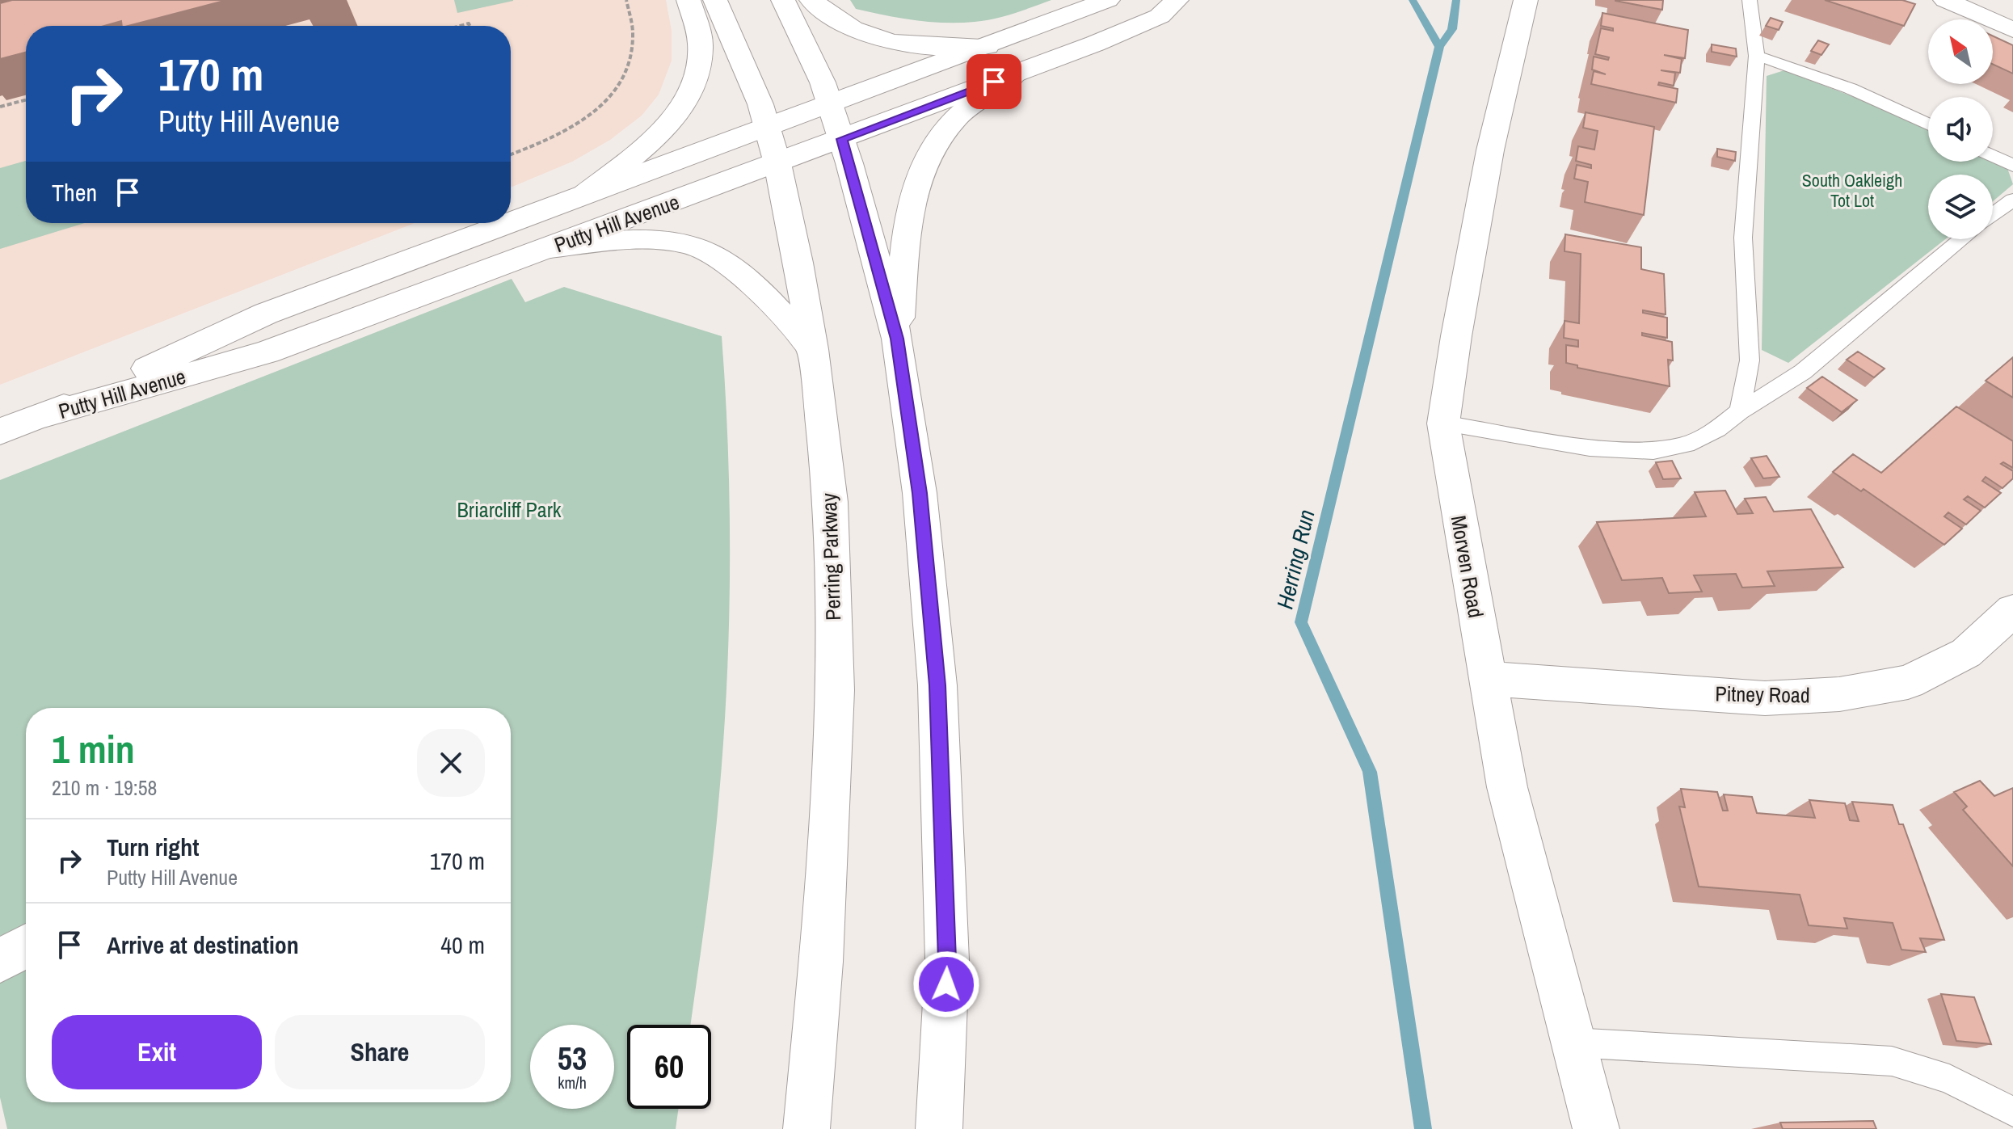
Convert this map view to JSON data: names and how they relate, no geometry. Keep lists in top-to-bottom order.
{
  "streets": {
    "main road": [
      "Putty Hill Avenue",
      "Perring Parkway",
      "Morven Road",
      "Pitney Road"
    ]
  },
  "crossings": [
    ["Putty Hill Avenue", "Perring Parkway"],
    ["Morven Road", "Pitney Road"]
  ],
  "water": ["Herring Run"],
  "parks": ["South Oakleigh Tot Lot", "Briarcliff Park"],
  "north": "top left",
  "page": {
    "turn": ["170 m", "Putty Hill Avenue"],
    "then": "Then",
    "heading": ["1 min", "210 m · 19:58"],
    "list": [
      {
        "name": "Turn right",
        "note": "Putty Hill Avenue",
        "value": "170 m"
      },
      {
        "name": "Arrive at destination",
        "value": "40 m"
      }
    ],
    "buttons": ["Exit", "Share"],
    "speed": "53 km/h",
    "limit": "60"
  }
}
